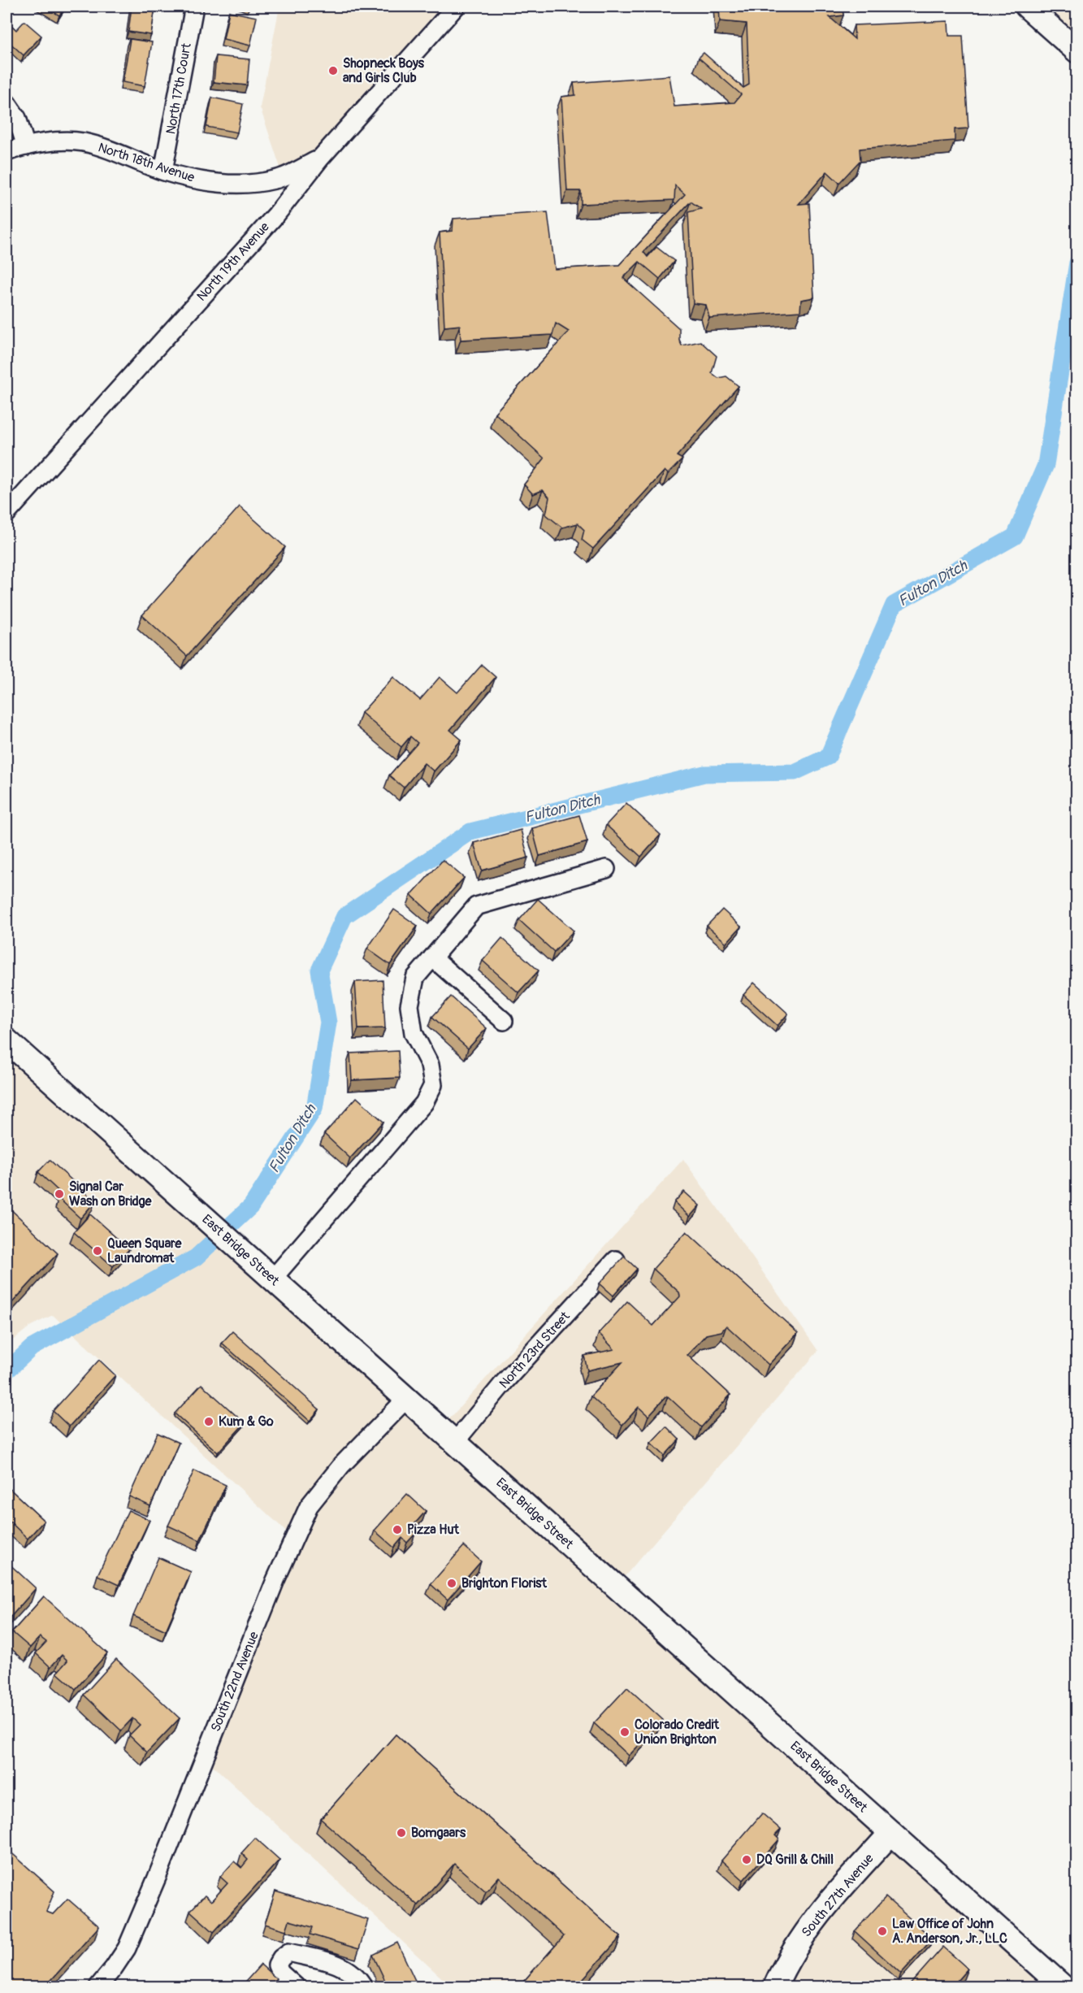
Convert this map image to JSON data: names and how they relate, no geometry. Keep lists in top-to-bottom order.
{
  "streets": {
    "main road": ["East Bridge Street", "South 27th Avenue"],
    "street": [
      "North 17th Court",
      "North 18th Avenue",
      "North 19th Avenue",
      "North 23rd Street",
      "South 22nd Avenue"
    ]
  },
  "crossings": [
    ["North 17th Court", "North 18th Avenue"],
    ["North 18th Avenue", "North 19th Avenue"],
    ["East Bridge Street", "North 23rd Street"],
    ["East Bridge Street", "South 22nd Avenue"],
    ["East Bridge Street", "South 27th Avenue"]
  ],
  "water": ["Fulton Ditch"],
  "places": [
    "Shopneck Boys and Girls Club",
    "Signal Car Wash on Bridge",
    "Queen Square Laundromat",
    "Kum & Go",
    "Pizza Hut",
    "Brighton Florist",
    "Colorado Credit Union Brighton",
    "Bomgaars",
    "DQ Grill & Chill",
    "Law Office of John A. Anderson, Jr., LLC"
  ]
}
